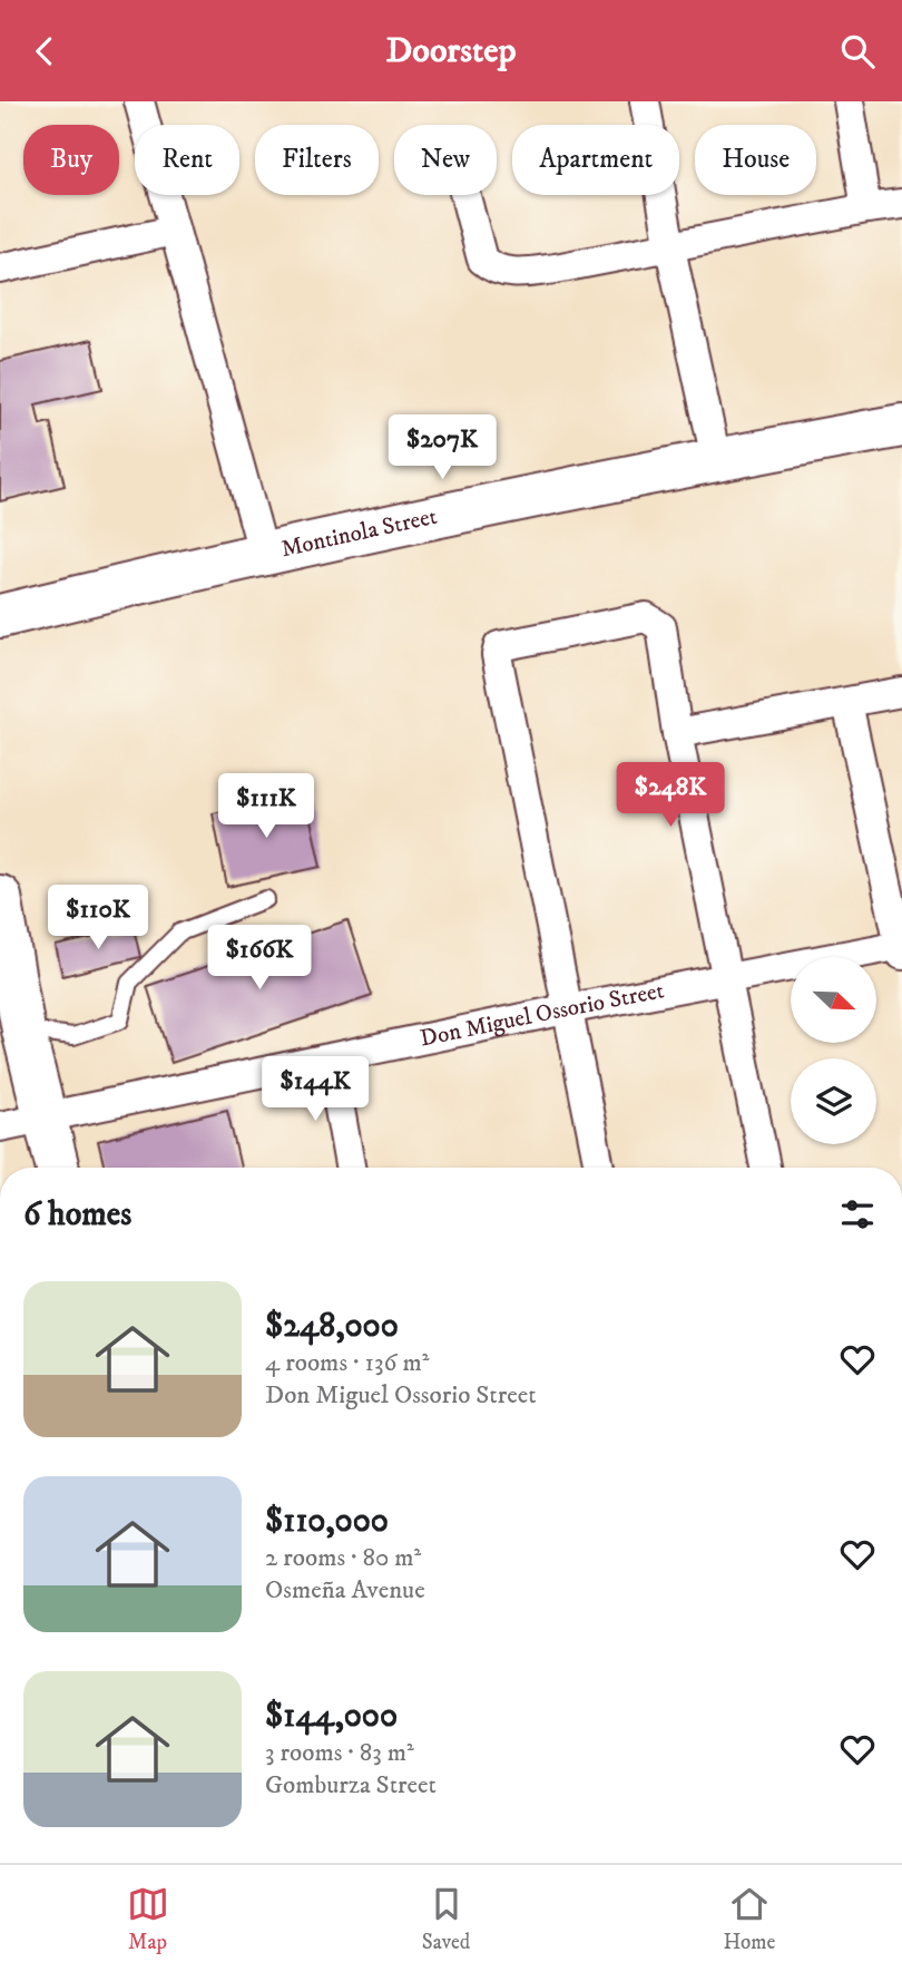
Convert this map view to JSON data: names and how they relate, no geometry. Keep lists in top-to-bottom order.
{
  "streets": {
    "street": ["Montinola Street", "Don Miguel Ossorio Street"]
  },
  "north": "bottom right",
  "page": {
    "header": "Doorstep",
    "chip": [
      "Buy",
      "Rent",
      "Filters",
      "New",
      "Apartment",
      "House"
    ],
    "price": [
      "$207K",
      "$248K",
      "$111K",
      "$110K",
      "$166K",
      "$144K"
    ],
    "heading": "6 homes",
    "list": [
      {
        "name": "$248,000",
        "note": "4 rooms · 136 m² · Don Miguel Ossorio Street"
      },
      {
        "name": "$110,000",
        "note": "2 rooms · 80 m² · Osmeña Avenue"
      },
      {
        "name": "$144,000",
        "note": "3 rooms · 83 m² · Gomburza Street"
      }
    ],
    "tabs": ["Map", "Saved", "Home"]
  }
}
